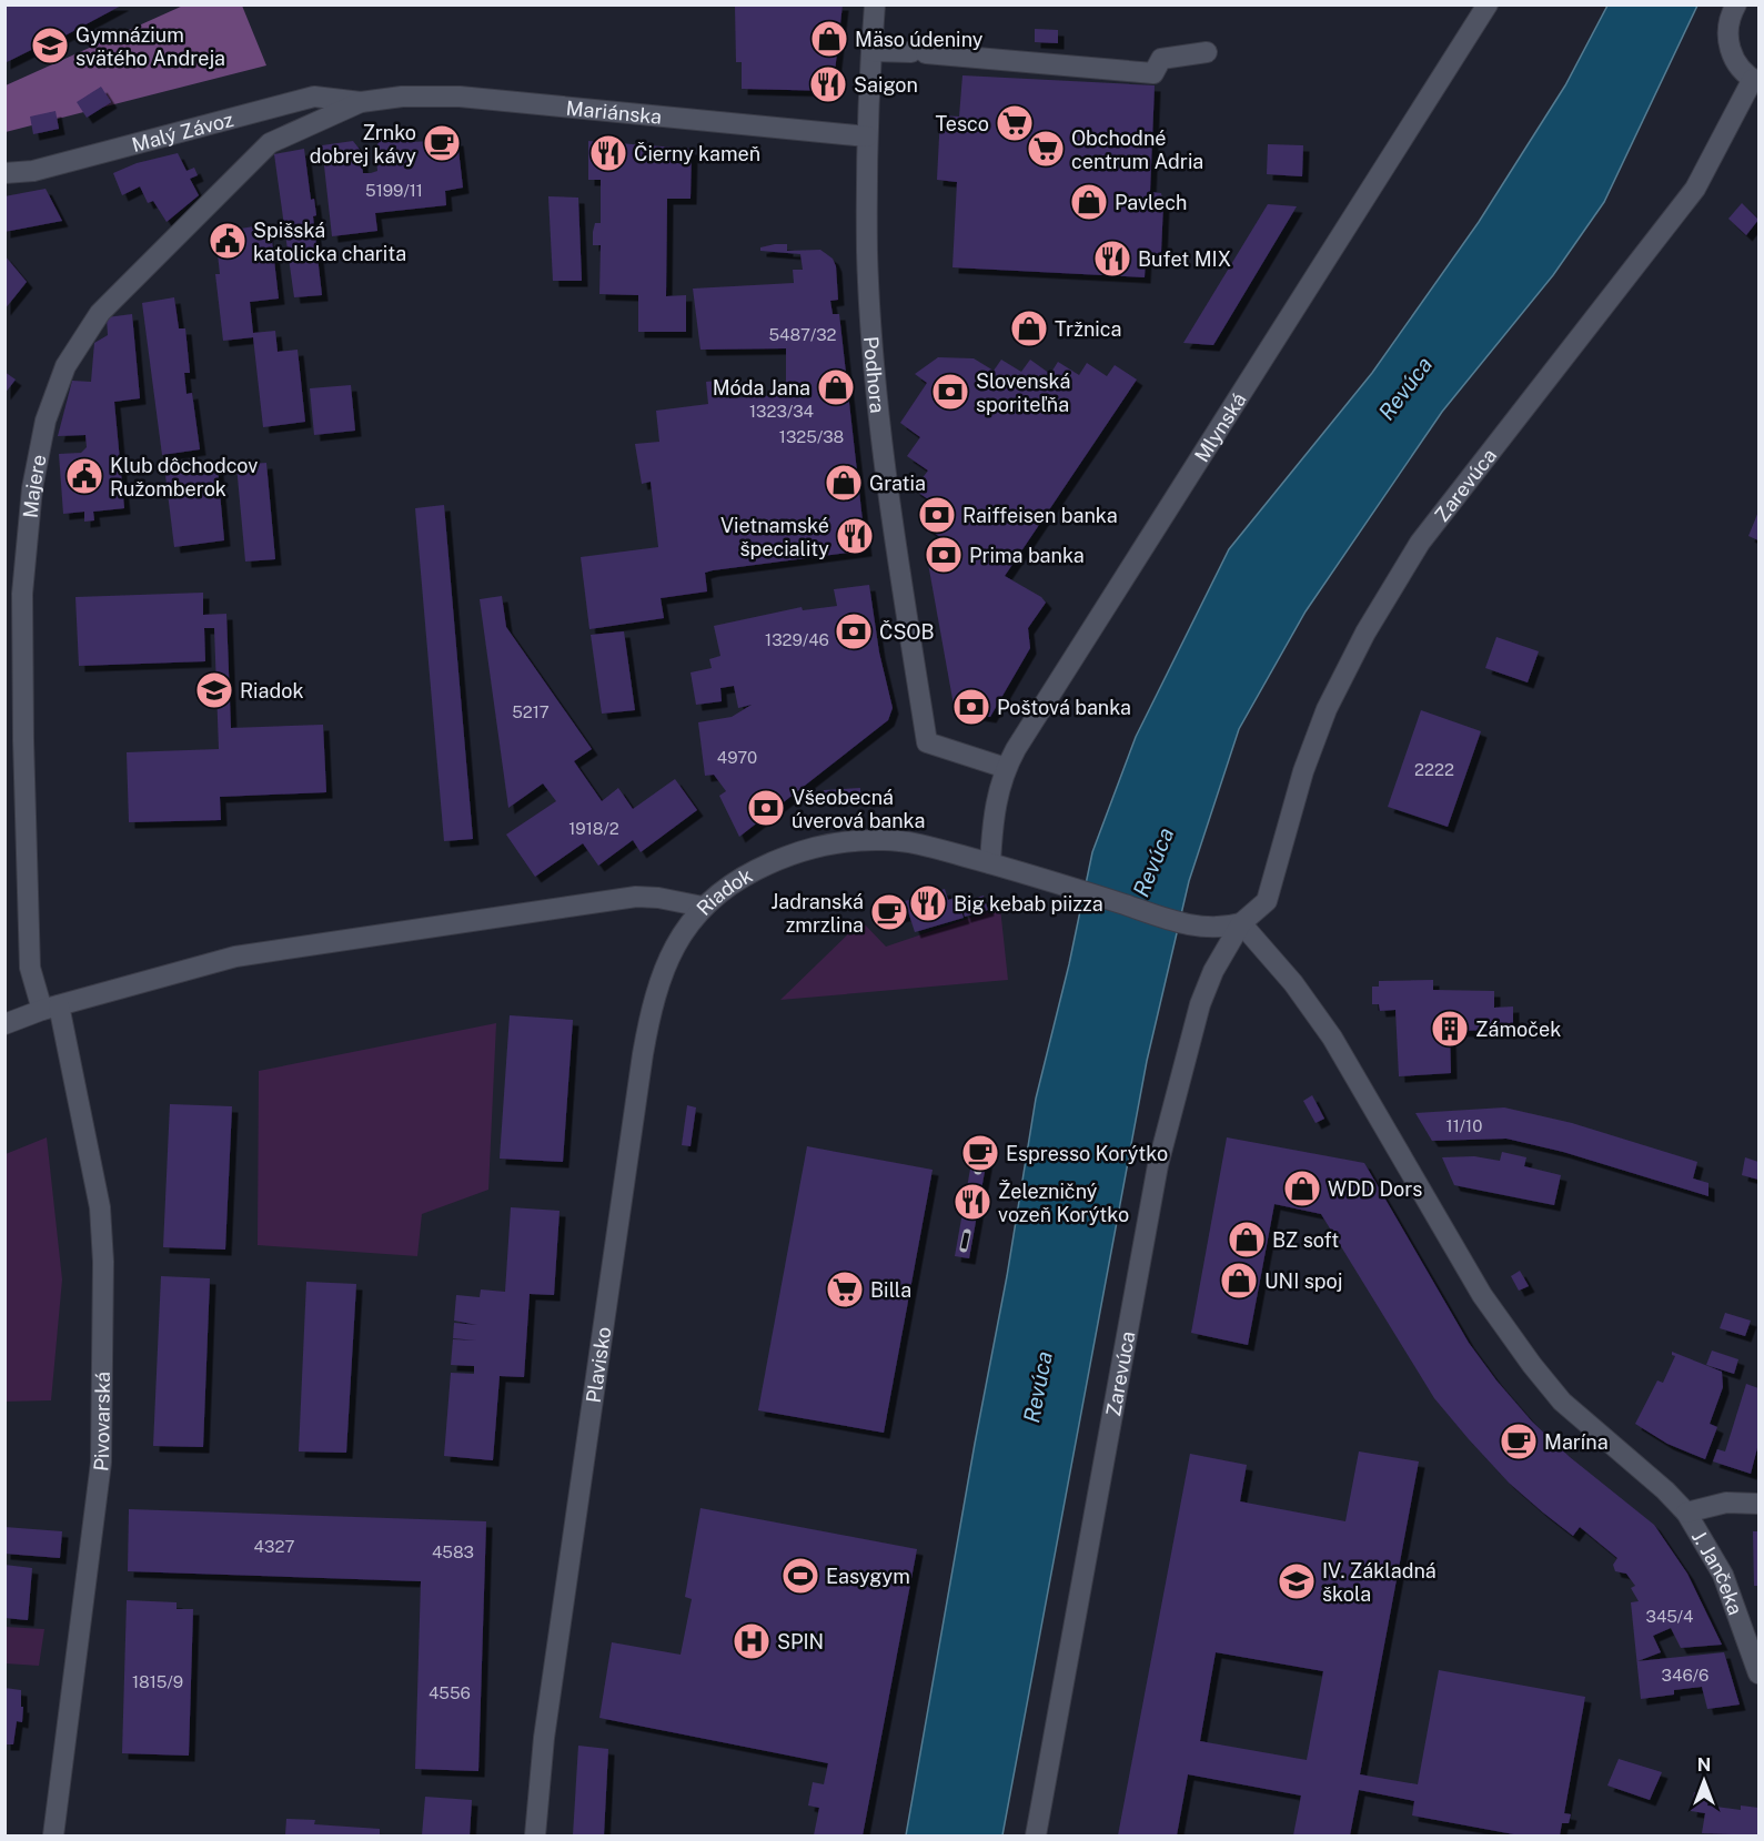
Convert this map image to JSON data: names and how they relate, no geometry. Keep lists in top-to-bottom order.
{
  "streets": {
    "street": [
      "Mariánska",
      "Malý Závoz",
      "Podhora",
      "Mlynská",
      "Zarevúca",
      "Majere",
      "Riadok",
      "Plavisko",
      "Pivovarská",
      "J. Jančeka"
    ]
  },
  "crossings": [
    ["Mariánska", "Malý Závoz"],
    ["Mariánska", "Podhora"],
    ["Mariánska", "Majere"],
    ["Malý Závoz", "Majere"],
    ["Podhora", "Mlynská"],
    ["Mlynská", "Riadok"],
    ["Zarevúca", "Riadok"],
    ["Majere", "Riadok"],
    ["Majere", "Pivovarská"],
    ["Riadok", "Plavisko"],
    ["Riadok", "Pivovarská"]
  ],
  "water": ["Revúca"],
  "places": {
    "shop": [
      "Mäso údeniny",
      "Pavlech",
      "Tržnica",
      "Móda Jana",
      "Gratia",
      "WDD Dors",
      "BZ soft",
      "UNI spoj"
    ],
    "school or university": ["Gymnázium svätého Andreja", "Riadok", "IV. Základná škola"],
    "restaurant": [
      "Saigon",
      "Čierny kameň",
      "Bufet MIX",
      "Vietnamské špeciality",
      "Big kebab piizza",
      "Železničný vozeň Korýtko"
    ],
    "supermarket": ["Tesco", "Obchodné centrum Adria", "Billa"],
    "cafe": [
      "Zrnko dobrej kávy",
      "Jadranská zmrzlina",
      "Espresso Korýtko",
      "Marína"
    ],
    "public building": ["Spišská katolicka charita", "Klub dôchodcov Ružomberok"],
    "bank": [
      "Slovenská sporiteľňa",
      "Raiffeisen banka",
      "Prima banka",
      "ČSOB",
      "Poštová banka",
      "Všeobecná úverová banka"
    ],
    "building": ["Zámoček"],
    "sports": ["Easygym"],
    "hospital": ["SPIN"]
  },
  "house_numbers": [
    "5199/11",
    "5487/32",
    "1323/34",
    "1325/38",
    "1329/46",
    "5217",
    "4970",
    "2222",
    "1918/2",
    "11/10",
    "4327",
    "4583",
    "345/4",
    "346/6",
    "1815/9",
    "4556"
  ],
  "north": "top"
}
